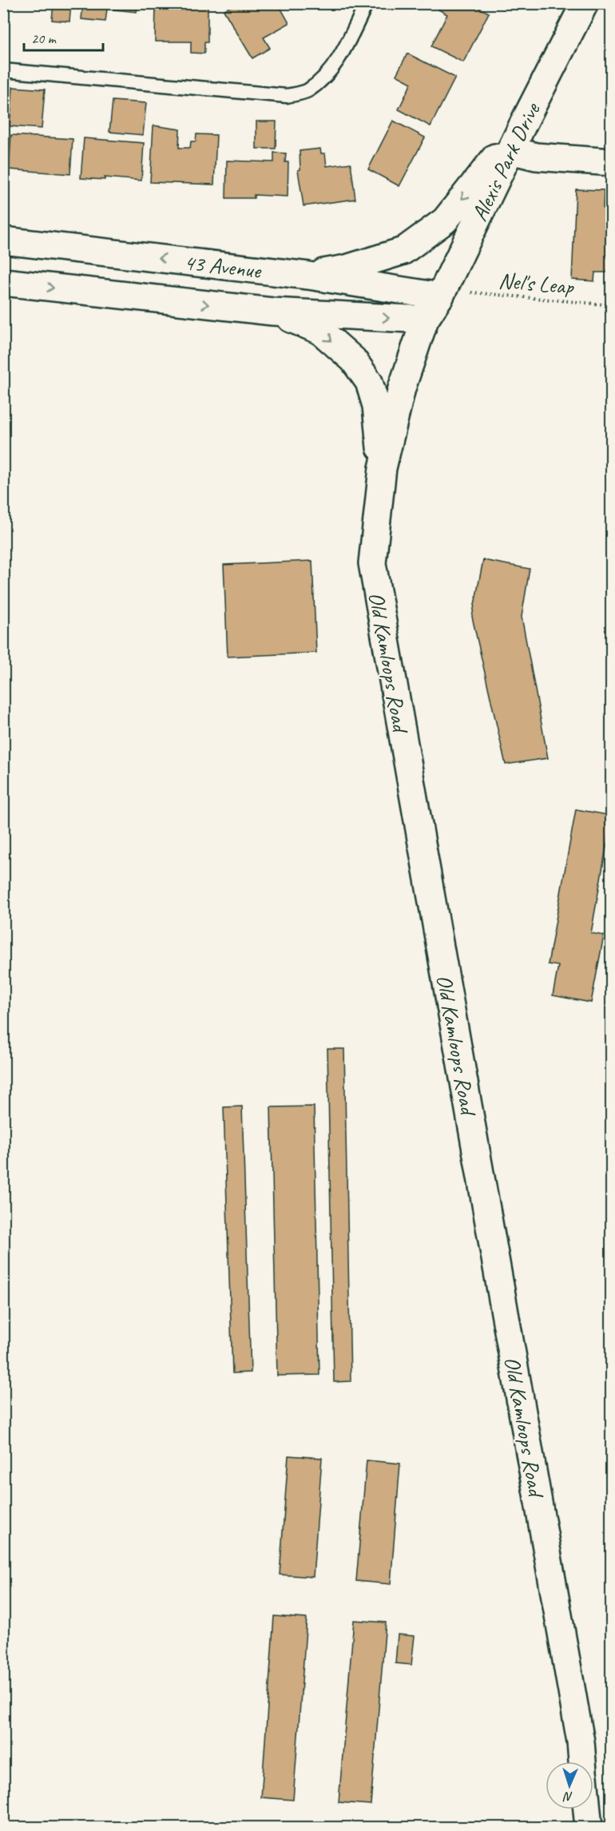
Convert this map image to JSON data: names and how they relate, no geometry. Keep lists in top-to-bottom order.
{
  "streets": {
    "street": ["Alexis Park Drive", "43 Avenue", "Old Kamloops Road"],
    "path": ["Nel's Leap"]
  },
  "crossings": [
    ["Alexis Park Drive", "43 Avenue"],
    ["Alexis Park Drive", "Old Kamloops Road"],
    ["43 Avenue", "Old Kamloops Road"]
  ],
  "scale_bar": "20 m",
  "north": "bottom"
}
